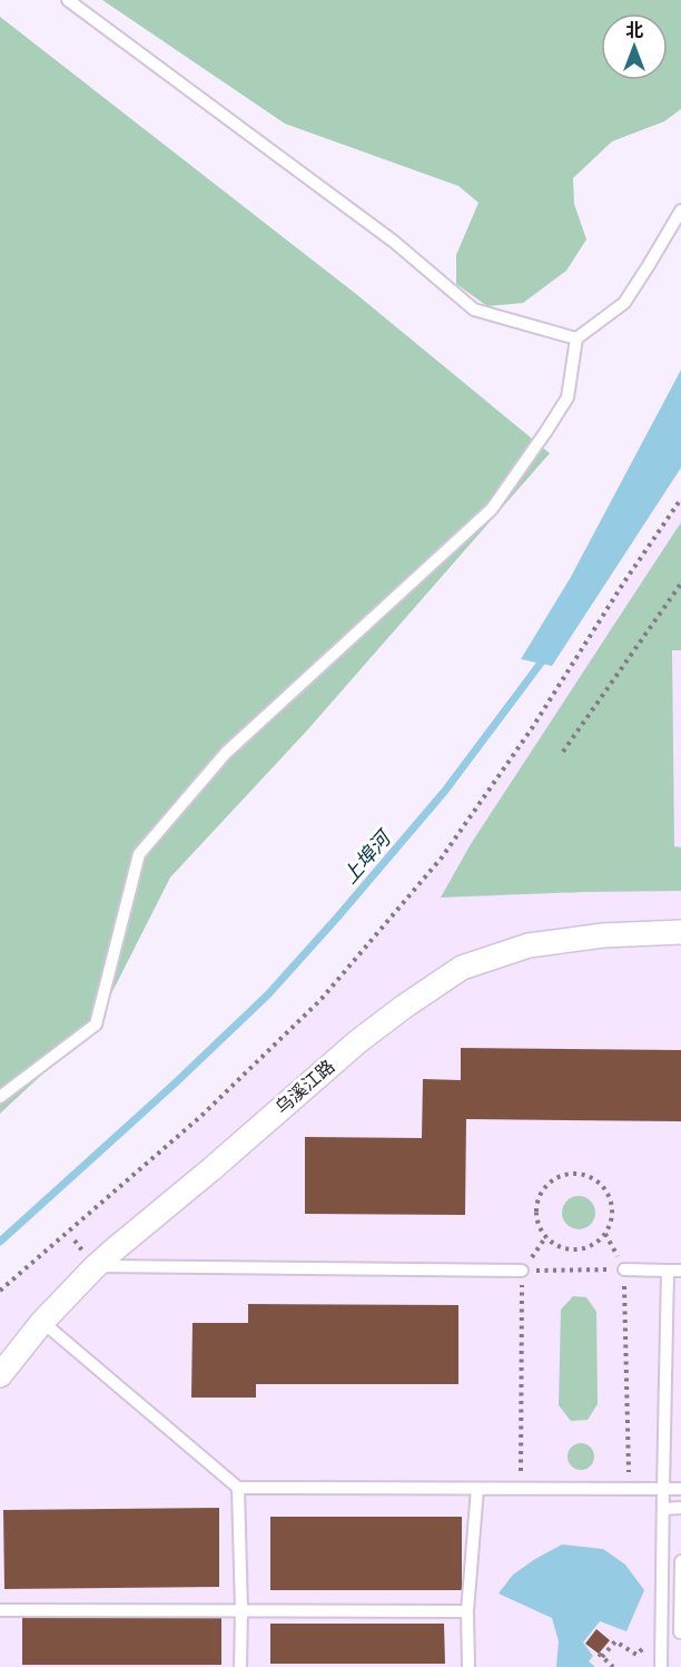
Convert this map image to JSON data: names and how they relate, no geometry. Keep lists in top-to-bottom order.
{
  "streets": {
    "street": ["乌溪江路"]
  },
  "water": ["上埠河"],
  "north": "top"
}
